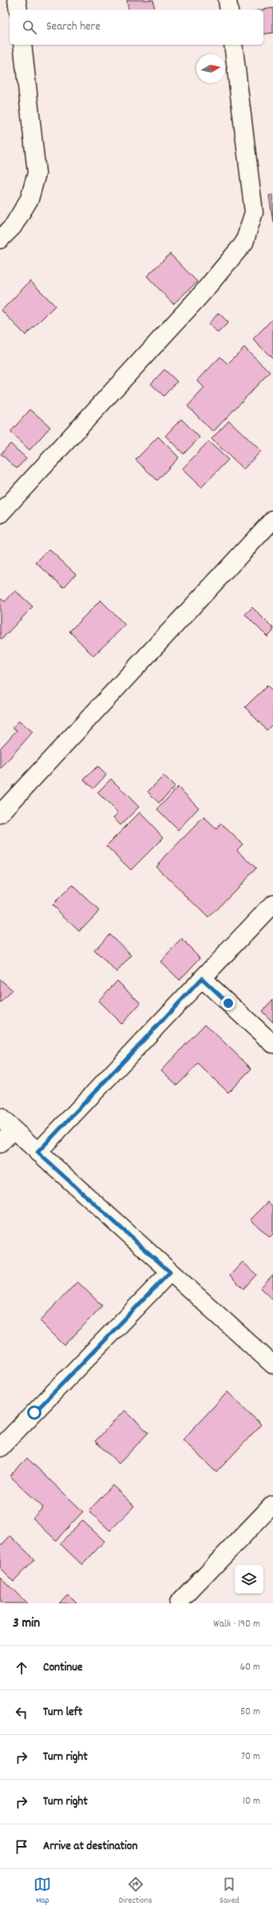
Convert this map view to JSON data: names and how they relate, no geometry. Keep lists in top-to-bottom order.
{
  "north": "right",
  "page": {
    "search": "Search here",
    "heading": ["3 min", "Walk · 190 m"],
    "list": [
      ["Continue", "60 m"],
      ["Turn left", "50 m"],
      ["Turn right", "70 m"],
      ["Turn right", "10 m"],
      "Arrive at destination"
    ],
    "nav": ["Map", "Directions", "Saved"]
  }
}
